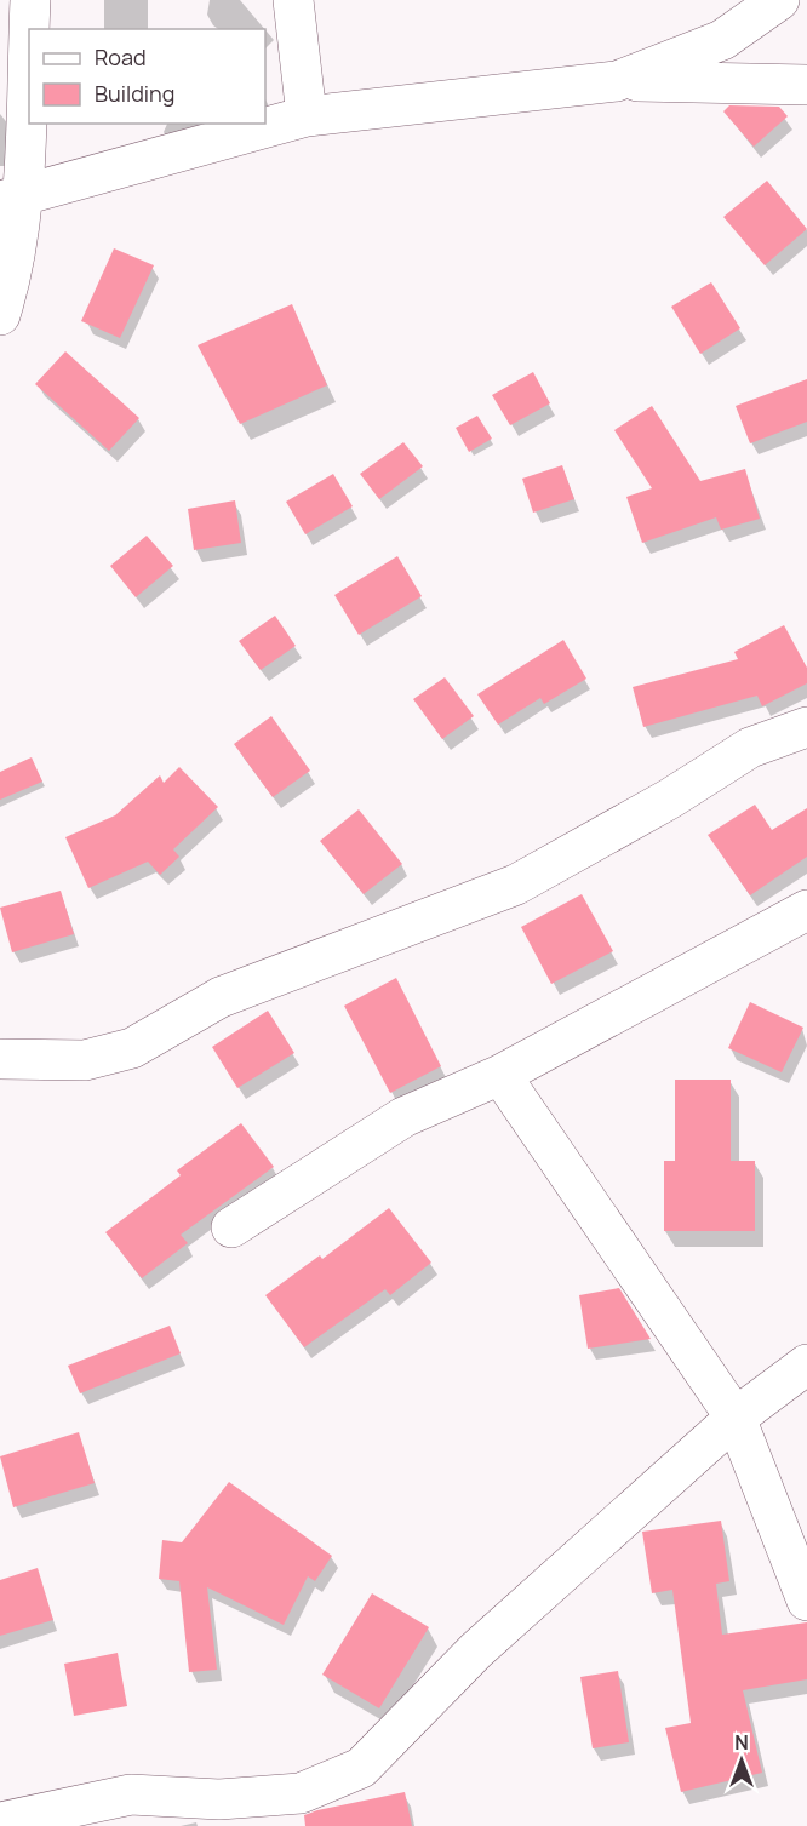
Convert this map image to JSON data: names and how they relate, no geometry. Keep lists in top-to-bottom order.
{
  "legend": ["Road", "Building"],
  "north": "top"
}
